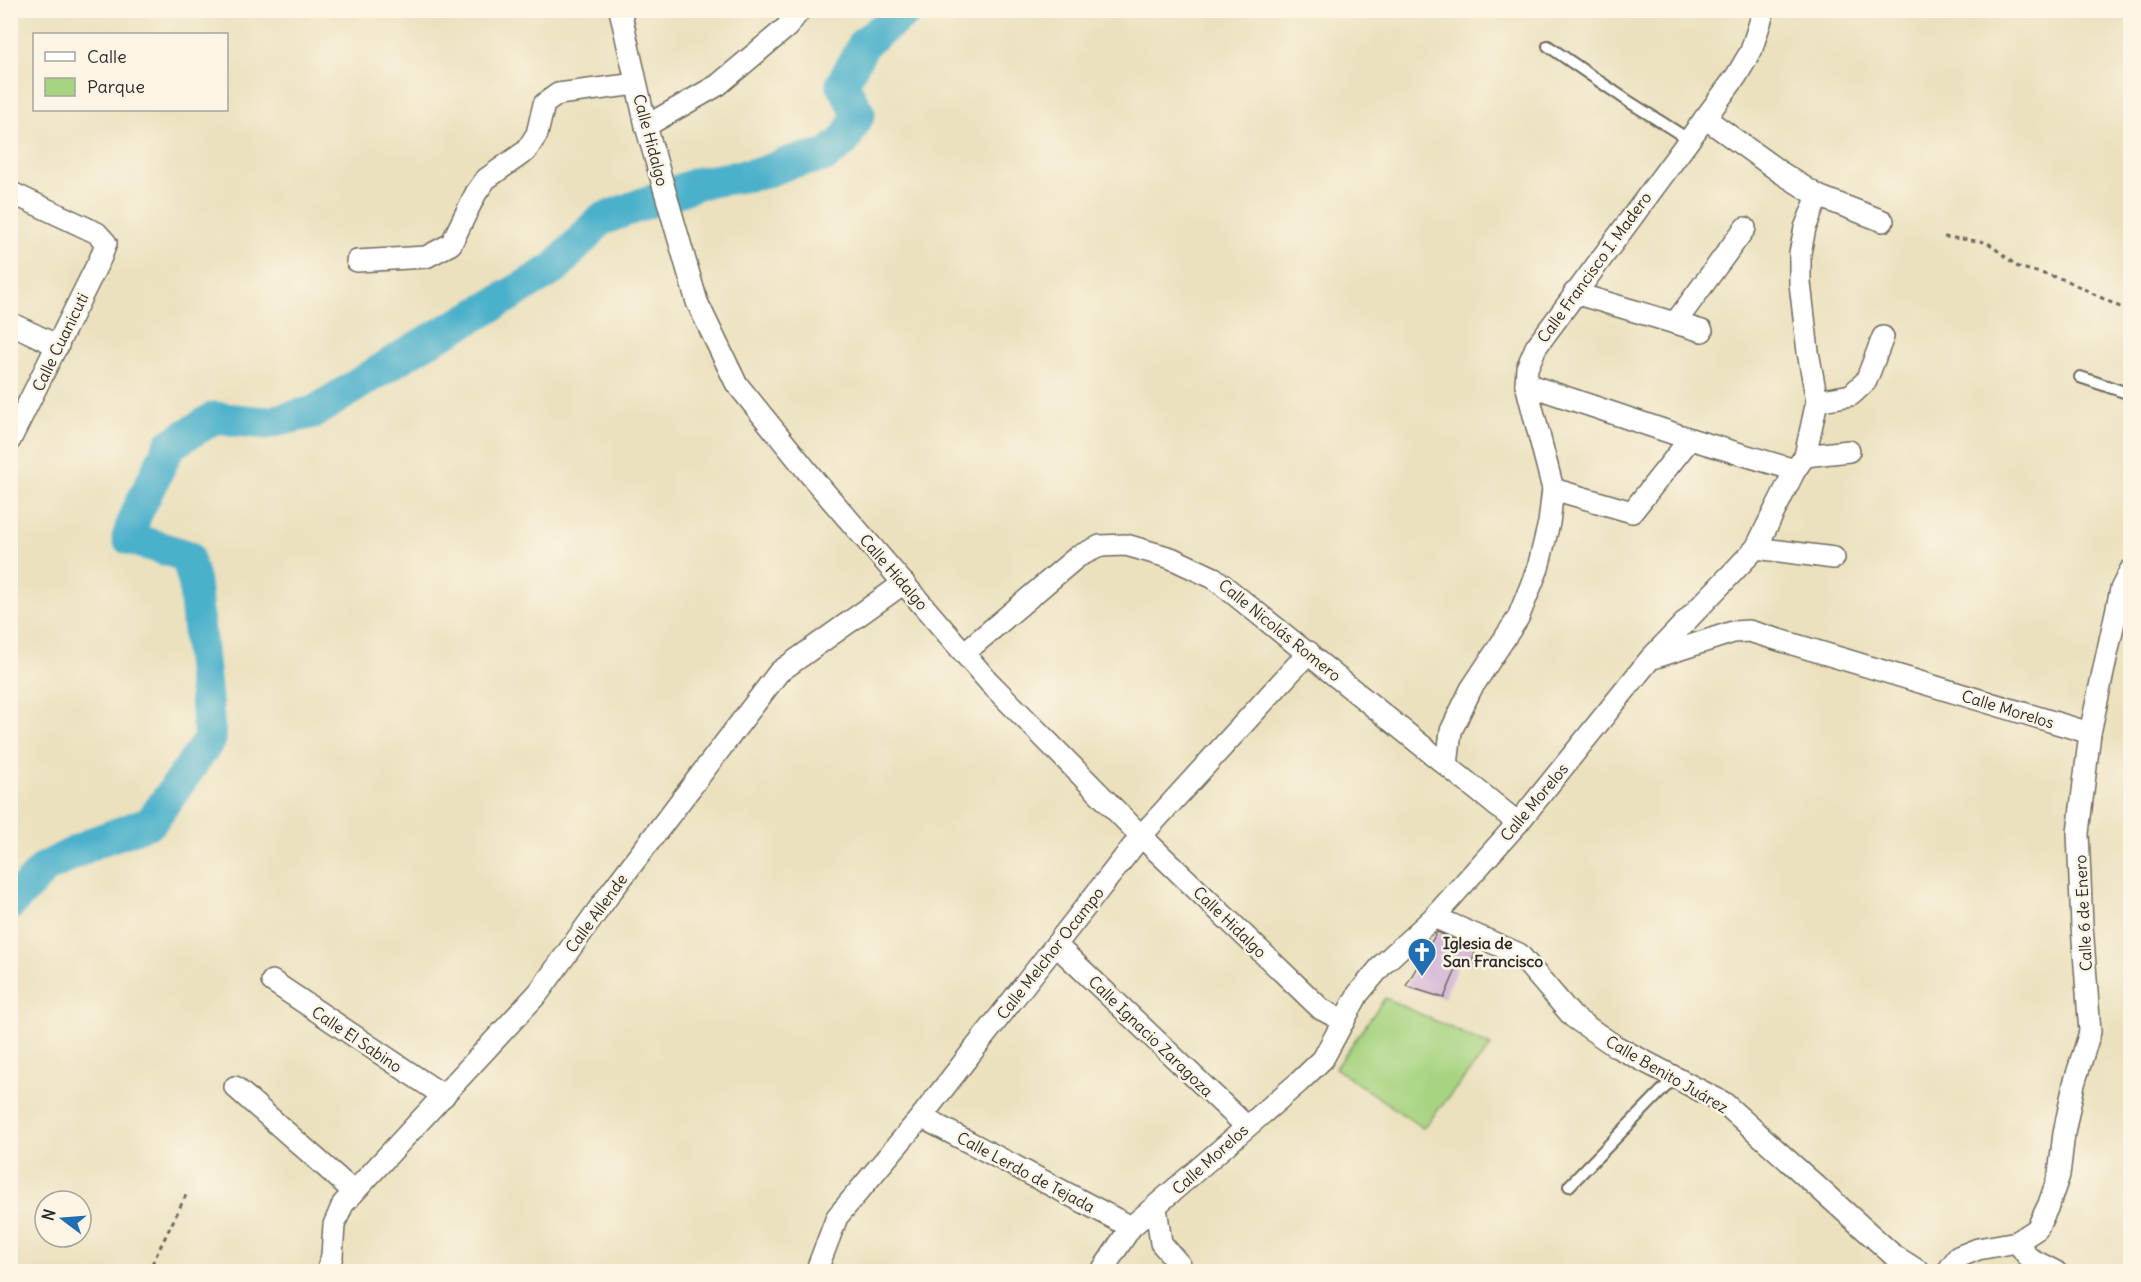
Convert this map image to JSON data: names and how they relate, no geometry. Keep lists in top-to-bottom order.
{
  "streets": {
    "street": [
      "Calle Hidalgo",
      "Calle Francisco I. Madero",
      "Calle Cuanicuti",
      "Calle Nicolás Romero",
      "Calle Morelos",
      "Calle Allende",
      "Calle 6 de Enero",
      "Calle Melchor Ocampo",
      "Calle Ignacio Zaragoza",
      "Calle El Sabino",
      "Calle Benito Juárez",
      "Calle Lerdo de Tejada"
    ]
  },
  "crossings": [
    ["Calle Hidalgo", "Calle Nicolás Romero"],
    ["Calle Hidalgo", "Calle Morelos"],
    ["Calle Hidalgo", "Calle Allende"],
    ["Calle Hidalgo", "Calle Melchor Ocampo"],
    ["Calle Francisco I. Madero", "Calle Nicolás Romero"],
    ["Calle Nicolás Romero", "Calle Morelos"],
    ["Calle Nicolás Romero", "Calle Melchor Ocampo"],
    ["Calle Morelos", "Calle 6 de Enero"],
    ["Calle Morelos", "Calle Ignacio Zaragoza"],
    ["Calle Morelos", "Calle Benito Juárez"],
    ["Calle Morelos", "Calle Lerdo de Tejada"],
    ["Calle Allende", "Calle El Sabino"],
    ["Calle Melchor Ocampo", "Calle Ignacio Zaragoza"],
    ["Calle Melchor Ocampo", "Calle Lerdo de Tejada"]
  ],
  "places": {
    "church": ["Iglesia de San Francisco"]
  },
  "legend": ["Calle", "Parque"],
  "north": "left"
}
